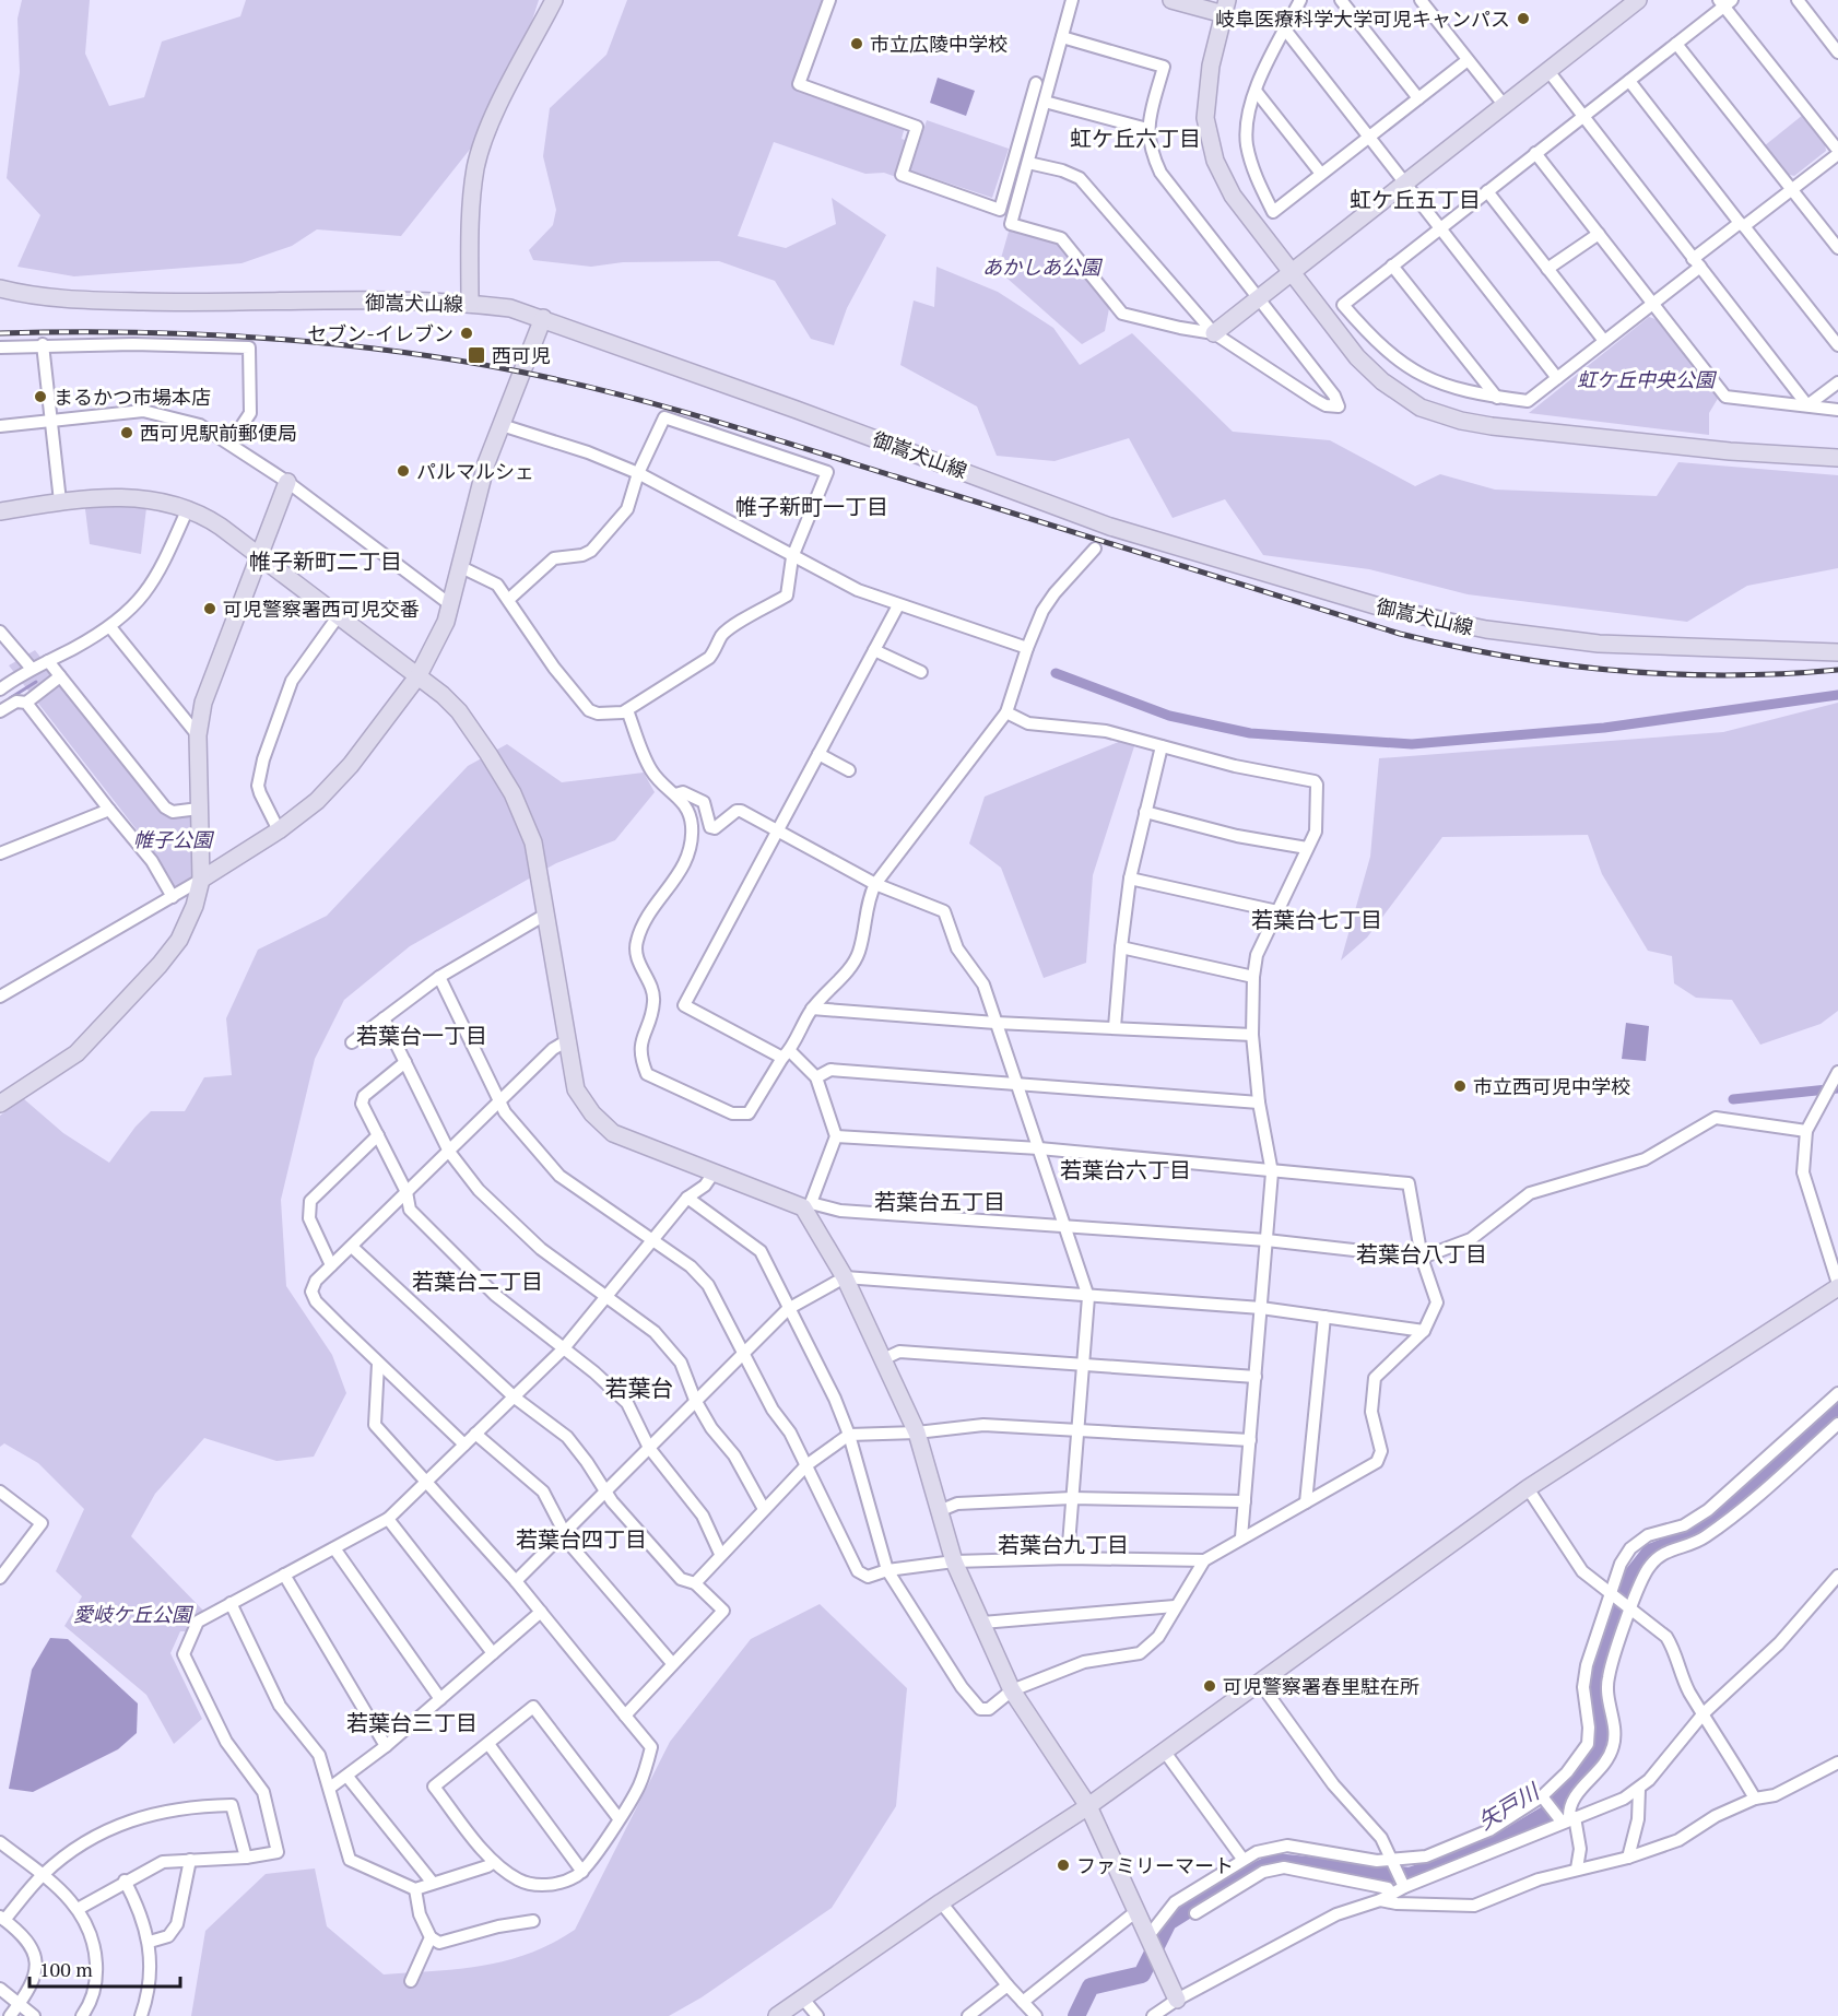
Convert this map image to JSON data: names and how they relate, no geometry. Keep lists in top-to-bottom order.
{
  "streets": {
    "street": ["御嵩犬山線"]
  },
  "districts": [
    "虹ケ丘六丁目",
    "虹ケ丘五丁目",
    "帷子新町一丁目",
    "帷子新町二丁目",
    "若葉台七丁目",
    "若葉台一丁目",
    "若葉台六丁目",
    "若葉台五丁目",
    "若葉台八丁目",
    "若葉台二丁目",
    "若葉台",
    "若葉台四丁目",
    "若葉台九丁目",
    "若葉台三丁目"
  ],
  "water": ["矢戸川"],
  "parks": [
    "あかしあ公園",
    "虹ケ丘中央公園",
    "帷子公園",
    "愛岐ケ丘公園"
  ],
  "places": {
    "other": [
      "岐阜医療科学大学可児キャンパス",
      "市立広陵中学校",
      "セブン-イレブン",
      "まるかつ市場本店",
      "西可児駅前郵便局",
      "パルマルシェ",
      "可児警察署西可児交番",
      "市立西可児中学校",
      "可児警察署春里駐在所",
      "ファミリーマート"
    ],
    "transit": ["西可児"]
  },
  "scale_bar": "100 m"
}
